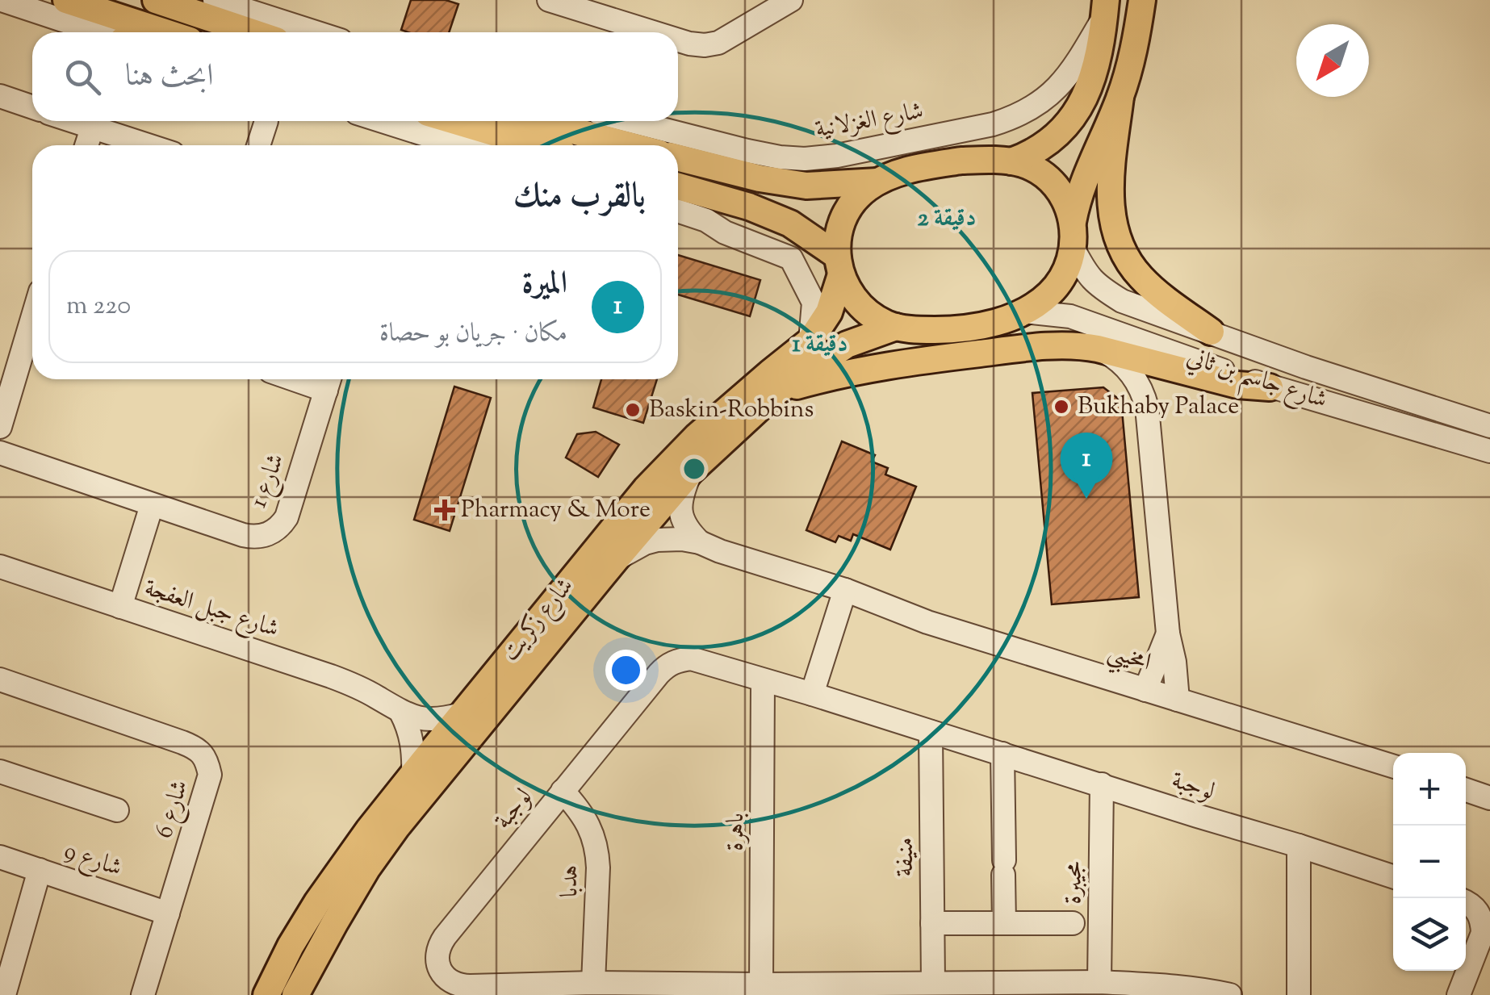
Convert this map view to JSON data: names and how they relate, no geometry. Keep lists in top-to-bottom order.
{
  "streets": {
    "main road": ["شارع زكريت"],
    "street": [
      "شارع الغزلانية",
      "شارع جاسم بن ثاني",
      "شارع 1",
      "شارع جبل العفجة",
      "امخيبي",
      "لوجبة",
      "شارع 6",
      "باهرة",
      "منيفة",
      "شارع 9",
      "هدبا",
      "مجيبرة"
    ]
  },
  "crossings": [
    ["شارع جاسم بن ثاني", "شارع زكريت"],
    ["شارع جبل العفجة", "شارع زكريت"],
    ["شارع زكريت", "امخيبي"],
    ["لوجبة", "باهرة"],
    ["لوجبة", "منيفة"],
    ["لوجبة", "هدبا"],
    ["لوجبة", "مجيبرة"],
    ["شارع 6", "شارع 9"]
  ],
  "places": {
    "other": ["Bukhaby Palace", "Baskin-Robbins"],
    "health": ["Pharmacy & More"]
  },
  "north": "bottom left",
  "page": {
    "search": "ابحث هنا",
    "heading": "بالقرب منك",
    "list": [
      {
        "mark": "1",
        "name": "الميرة",
        "note": "مكان · جريان بو حصاة",
        "value": "220 m"
      }
    ],
    "pins": "1",
    "map_buttons": ["+", "−"]
  },
  "rings": ["2 دقيقة", "1 دقيقة"]
}
